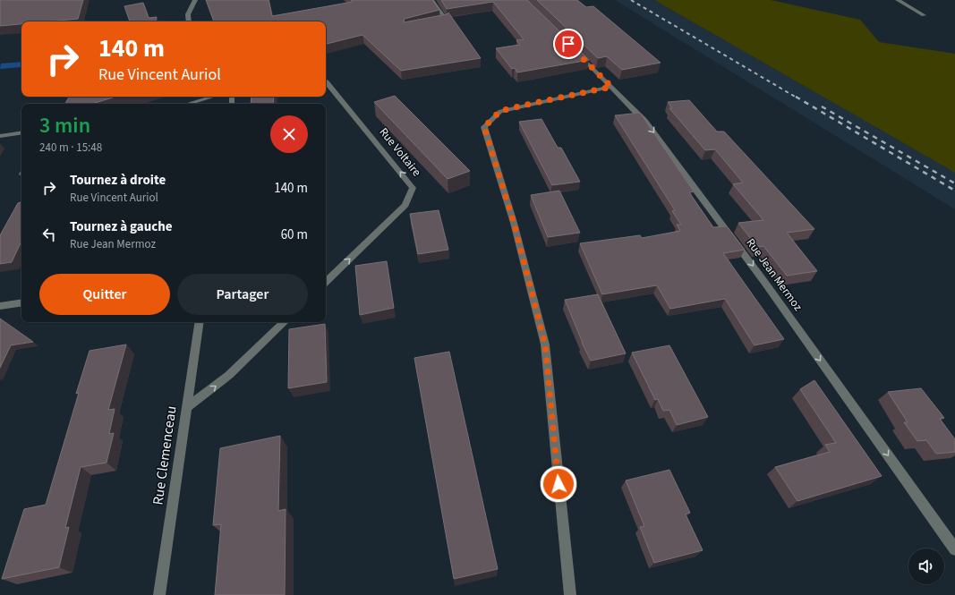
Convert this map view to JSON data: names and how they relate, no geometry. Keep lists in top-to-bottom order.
{
  "streets": {
    "street": ["Rue Voltaire", "Rue Jean Mermoz", "Rue Clemenceau"]
  },
  "one_way": ["Rue Jean Mermoz"],
  "page": {
    "turn": ["140 m", "Rue Vincent Auriol"],
    "heading": ["3 min", "240 m · 15:48"],
    "list": [
      {
        "name": "Tournez à droite",
        "note": "Rue Vincent Auriol",
        "value": "140 m"
      },
      {
        "name": "Tournez à gauche",
        "note": "Rue Jean Mermoz",
        "value": "60 m"
      }
    ],
    "buttons": ["Quitter", "Partager"]
  }
}
